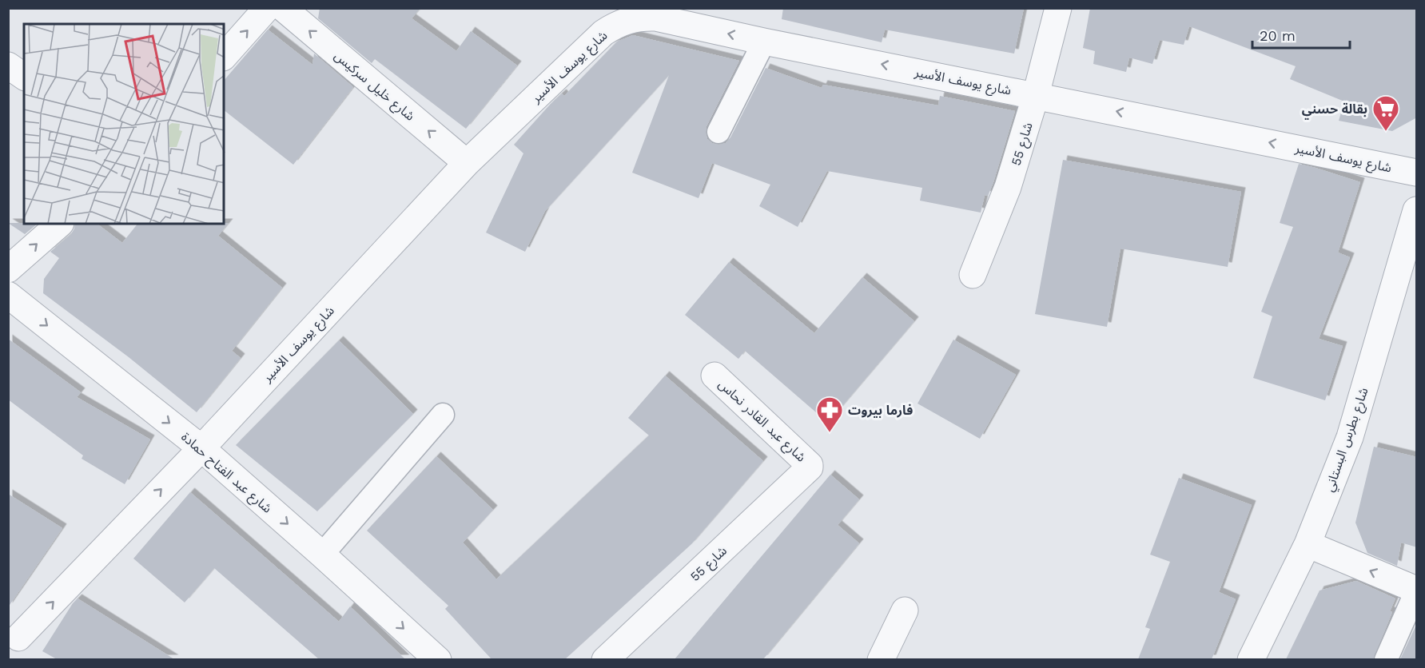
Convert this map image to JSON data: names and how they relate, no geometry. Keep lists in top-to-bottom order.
{
  "streets": {
    "street": [
      "شارع يوسف الأسير",
      "شارع خليل سركيس",
      "شارع 55",
      "شارع عبد القادر نحاس",
      "شارع بطرس البستاني",
      "شارع عبد الفتاح حمادة"
    ]
  },
  "crossings": [
    ["شارع يوسف الأسير", "شارع خليل سركيس"],
    ["شارع يوسف الأسير", "شارع 55"],
    ["شارع يوسف الأسير", "شارع عبد الفتاح حمادة"],
    ["شارع 55", "شارع عبد القادر نحاس"]
  ],
  "one_way": ["شارع خليل سركيس", "شارع عبد الفتاح حمادة"],
  "places": {
    "supermarket": ["بقالة حسني"],
    "pharmacy": ["فارما بيروت"]
  },
  "scale_bar": "20 m"
}
